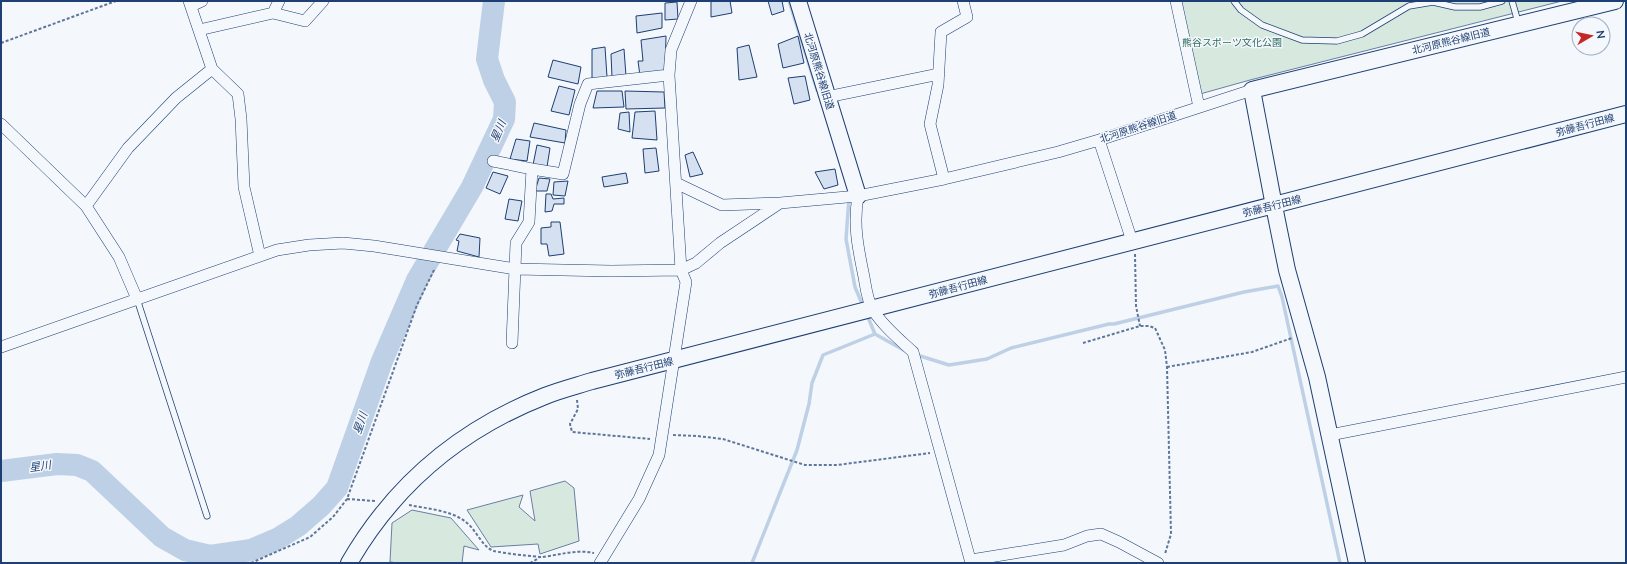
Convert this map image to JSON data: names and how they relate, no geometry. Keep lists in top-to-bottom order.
{
  "streets": {
    "main road": ["北河原熊谷線旧道", "弥藤吾行田線"]
  },
  "water": ["星川"],
  "parks": ["熊谷スポーツ文化公園"],
  "north": "right"
}
